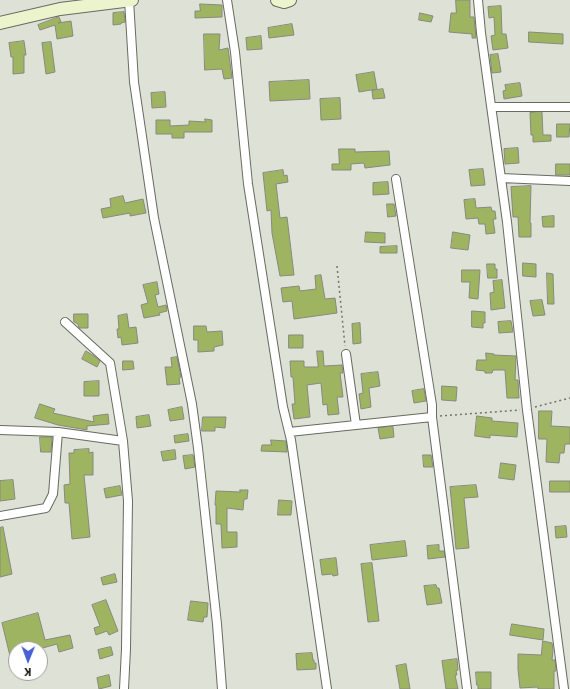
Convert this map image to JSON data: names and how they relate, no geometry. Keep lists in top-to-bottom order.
{
  "north": "bottom"
}
